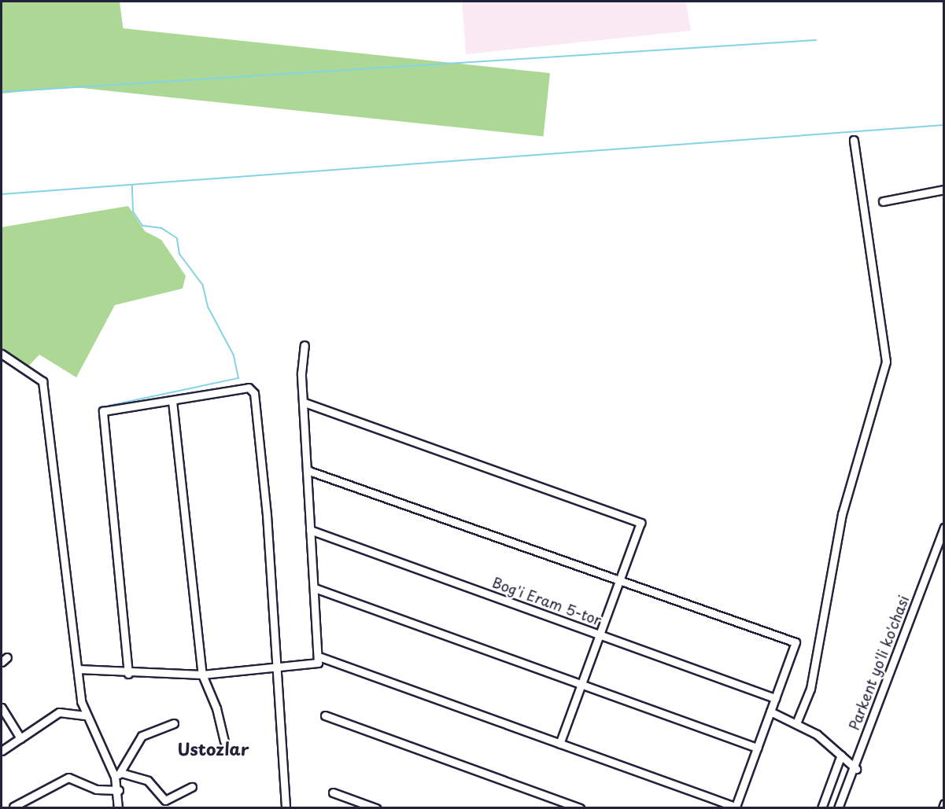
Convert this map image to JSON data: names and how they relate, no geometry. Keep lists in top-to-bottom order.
{
  "streets": {
    "street": ["Bog'i Eram 5-tor", "Parkent yo'li ko'chasi"]
  },
  "districts": ["Ustozlar"]
}
